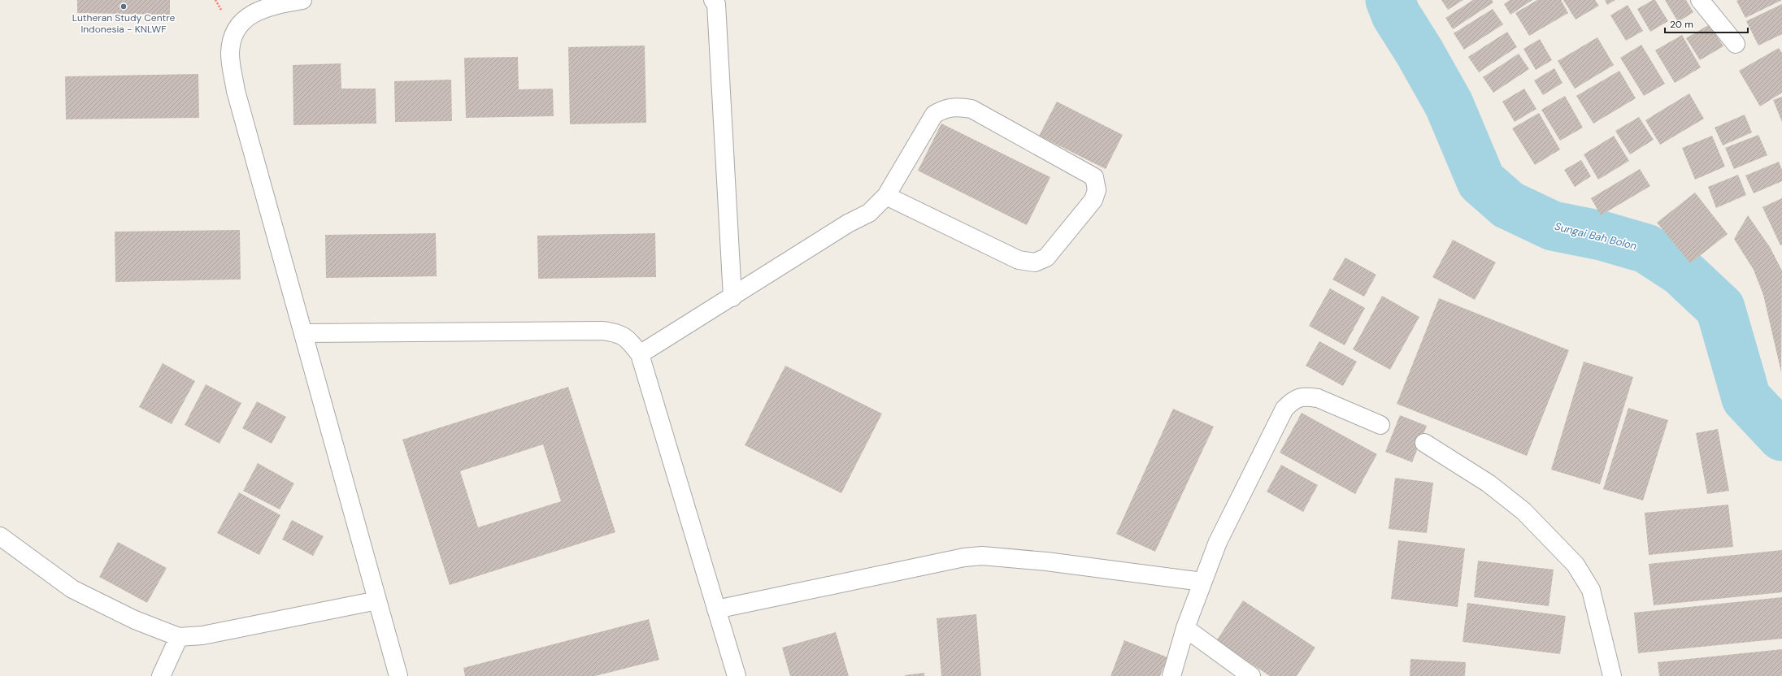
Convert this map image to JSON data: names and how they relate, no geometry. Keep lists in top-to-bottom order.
{
  "water": ["Sungai Bah Bolon"],
  "places": ["Lutheran Study Centre Indonesia - KNLWF"],
  "scale_bar": "20 m"
}
